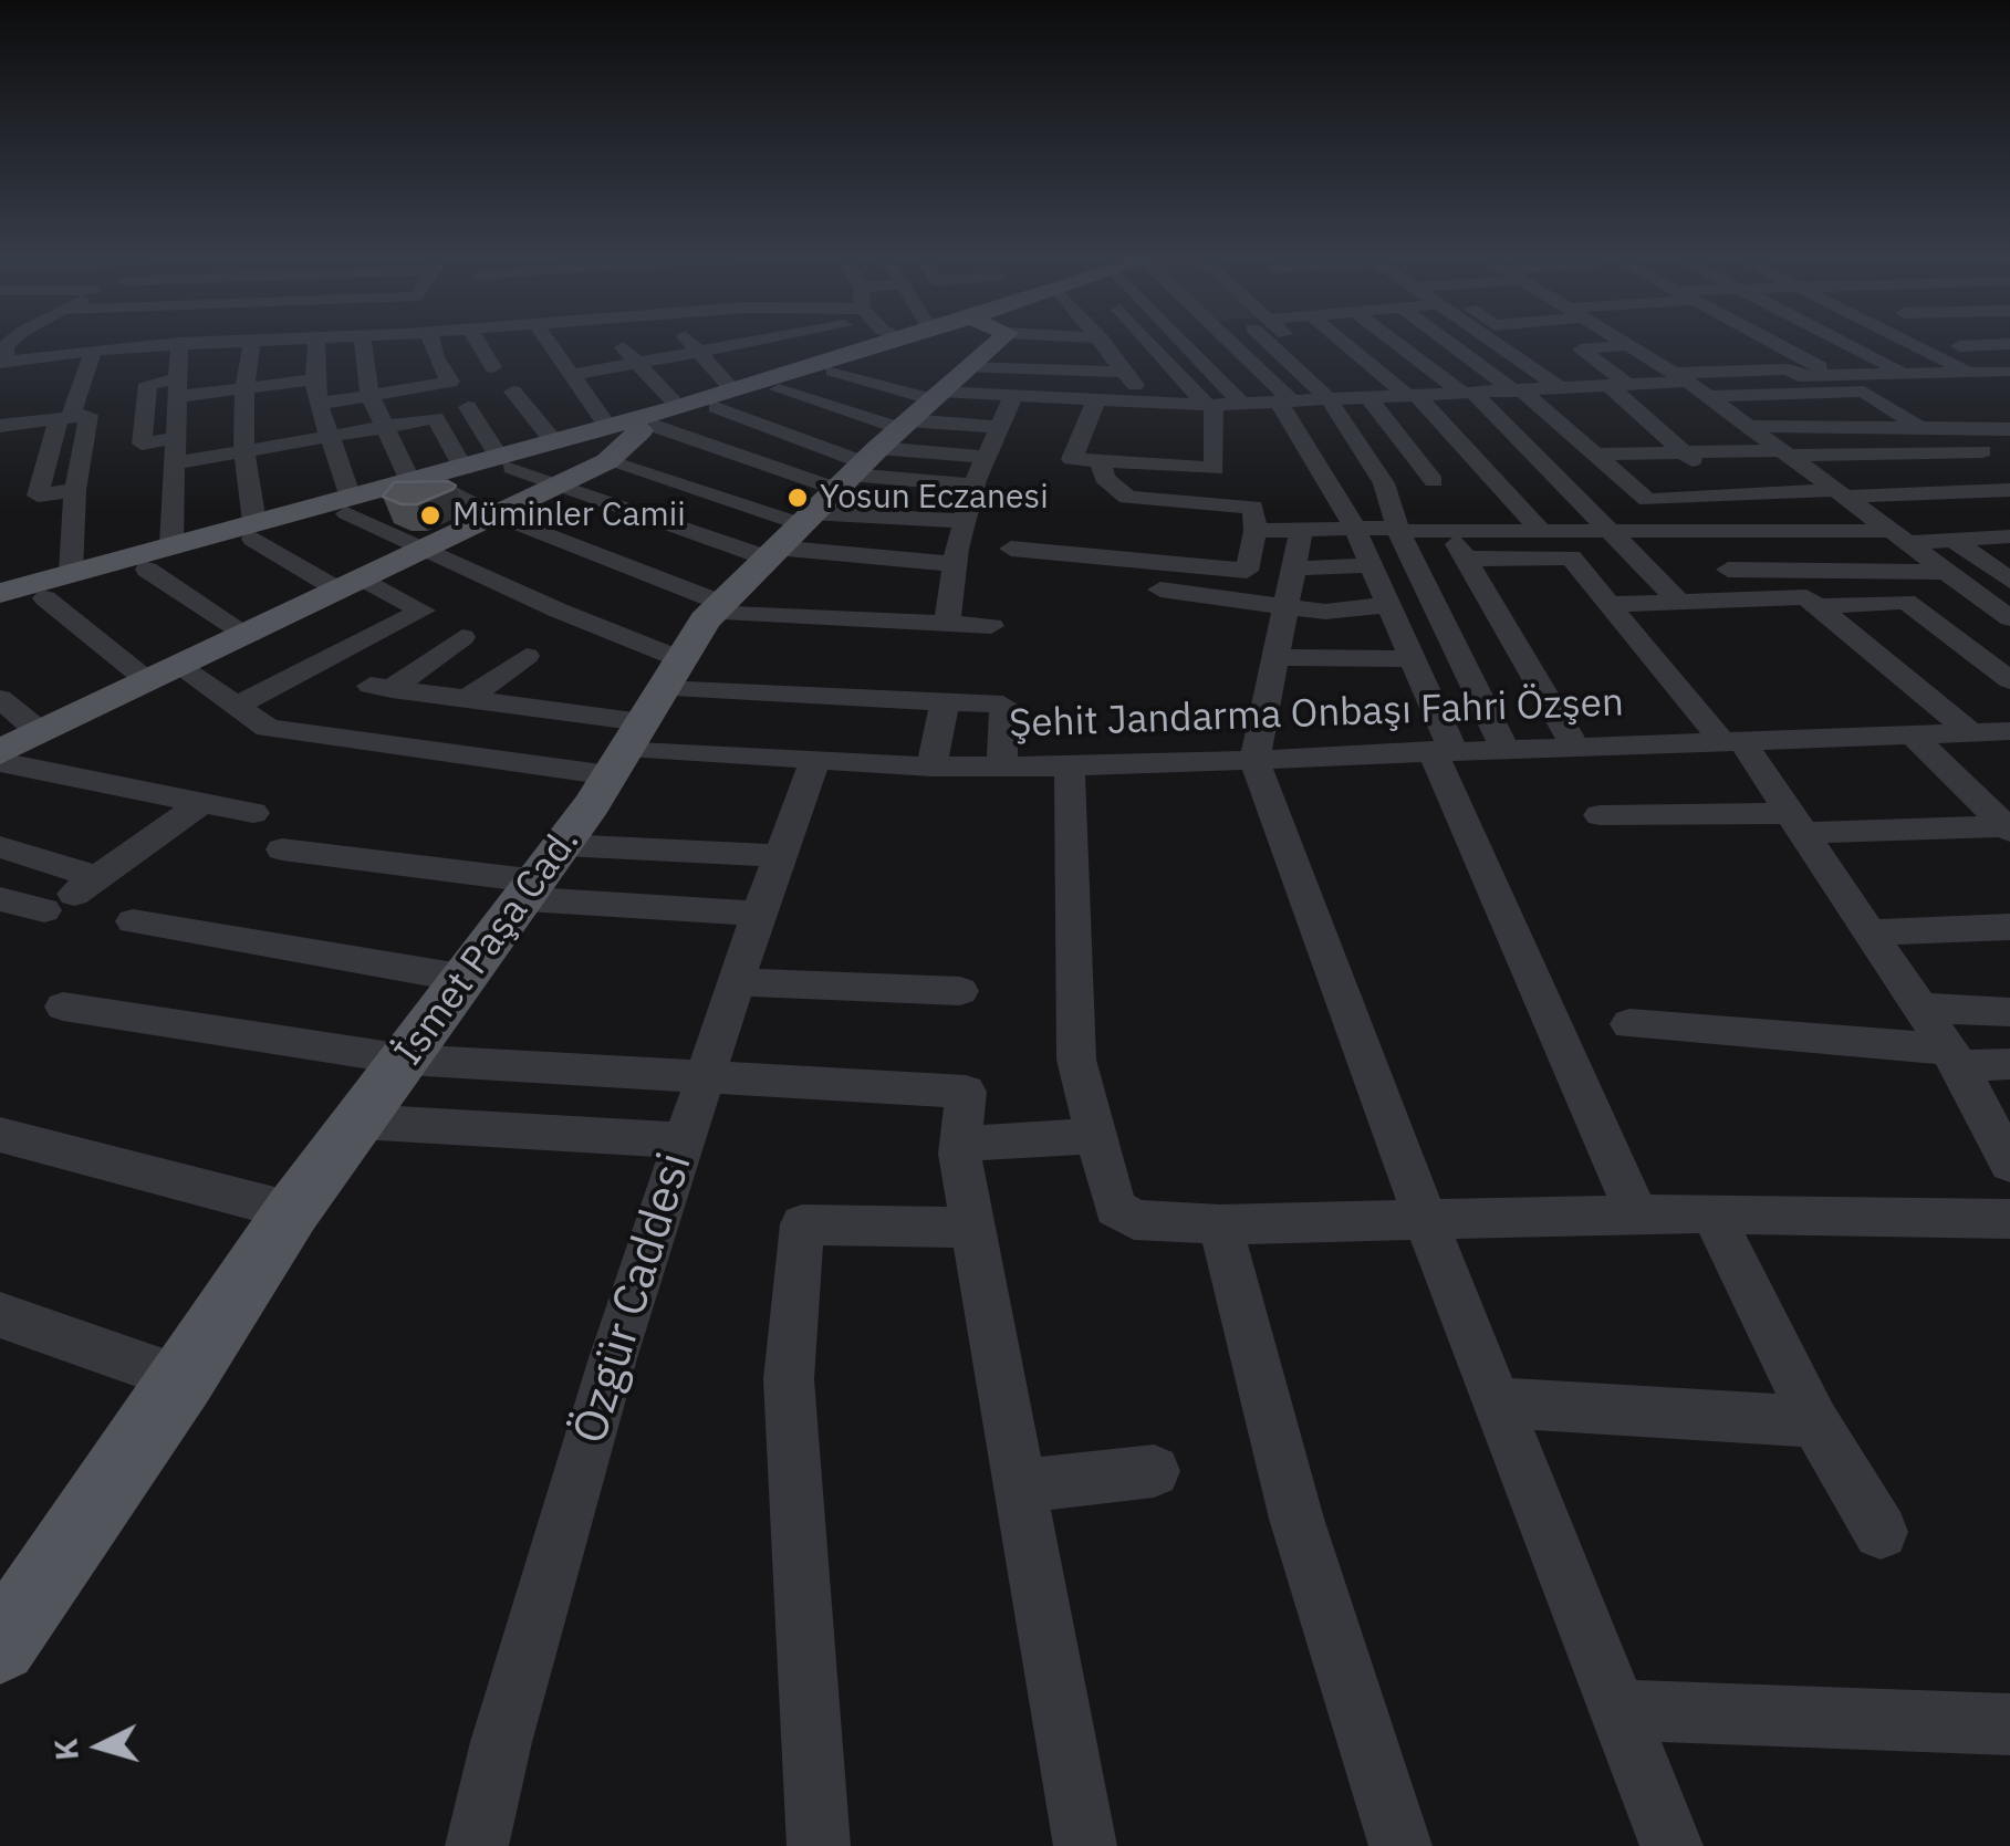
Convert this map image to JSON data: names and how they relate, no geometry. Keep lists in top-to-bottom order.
{
  "streets": {
    "main road": ["İsmet Paşa Cad."],
    "street": ["Şehit Jandarma Onbaşı Fahri Özşen", "Özgür Caddesi"]
  },
  "crossings": [
    ["Şehit Jandarma Onbaşı Fahri Özşen", "İsmet Paşa Cad."],
    ["Şehit Jandarma Onbaşı Fahri Özşen", "Özgür Caddesi"]
  ],
  "places": ["Yosun Eczanesi", "Müminler Camii"],
  "north": "left"
}
